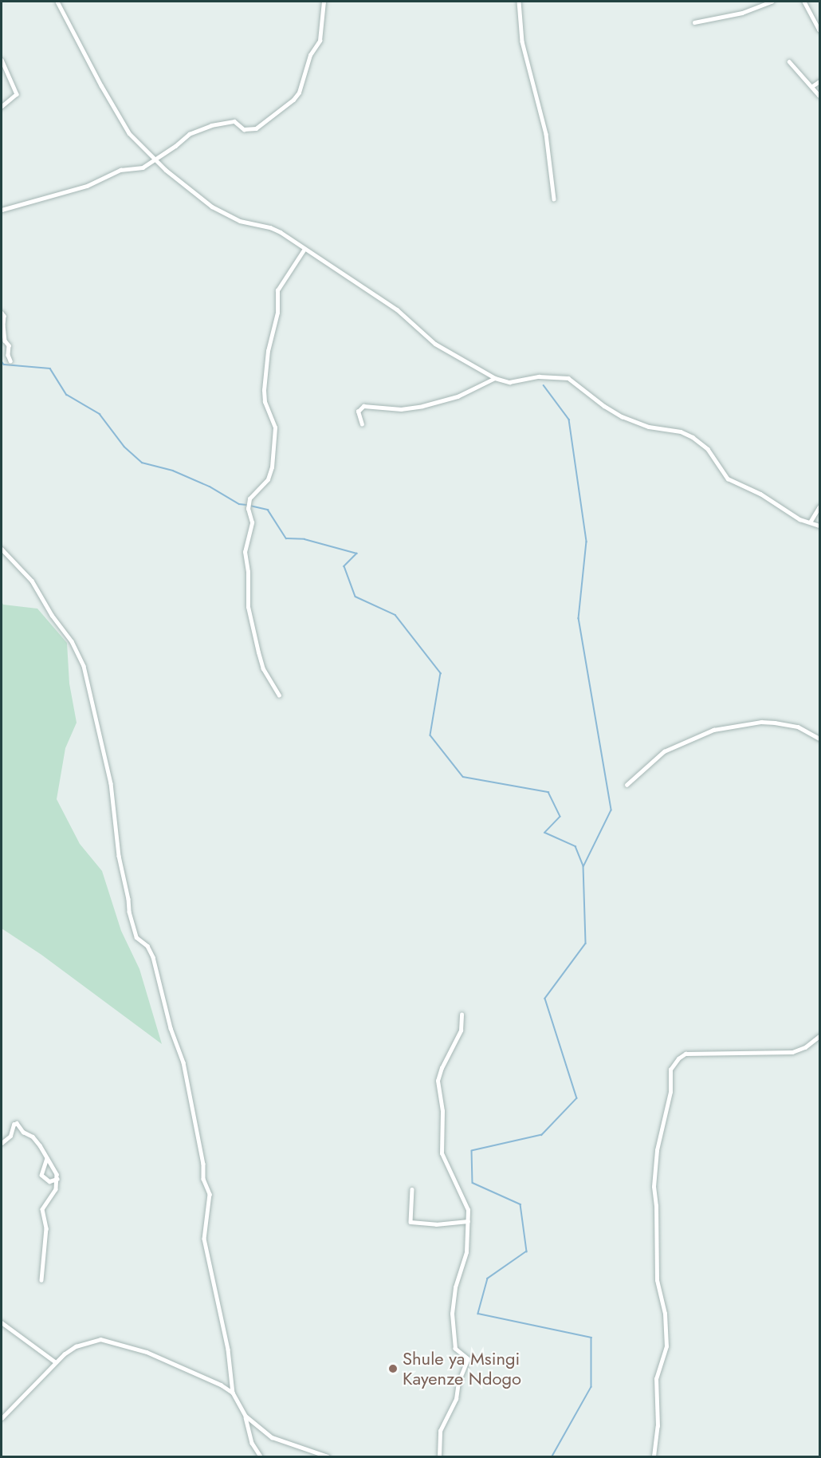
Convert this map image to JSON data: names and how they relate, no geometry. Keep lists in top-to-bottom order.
{
  "places": ["Shule ya Msingi Kayenze Ndogo"]
}
